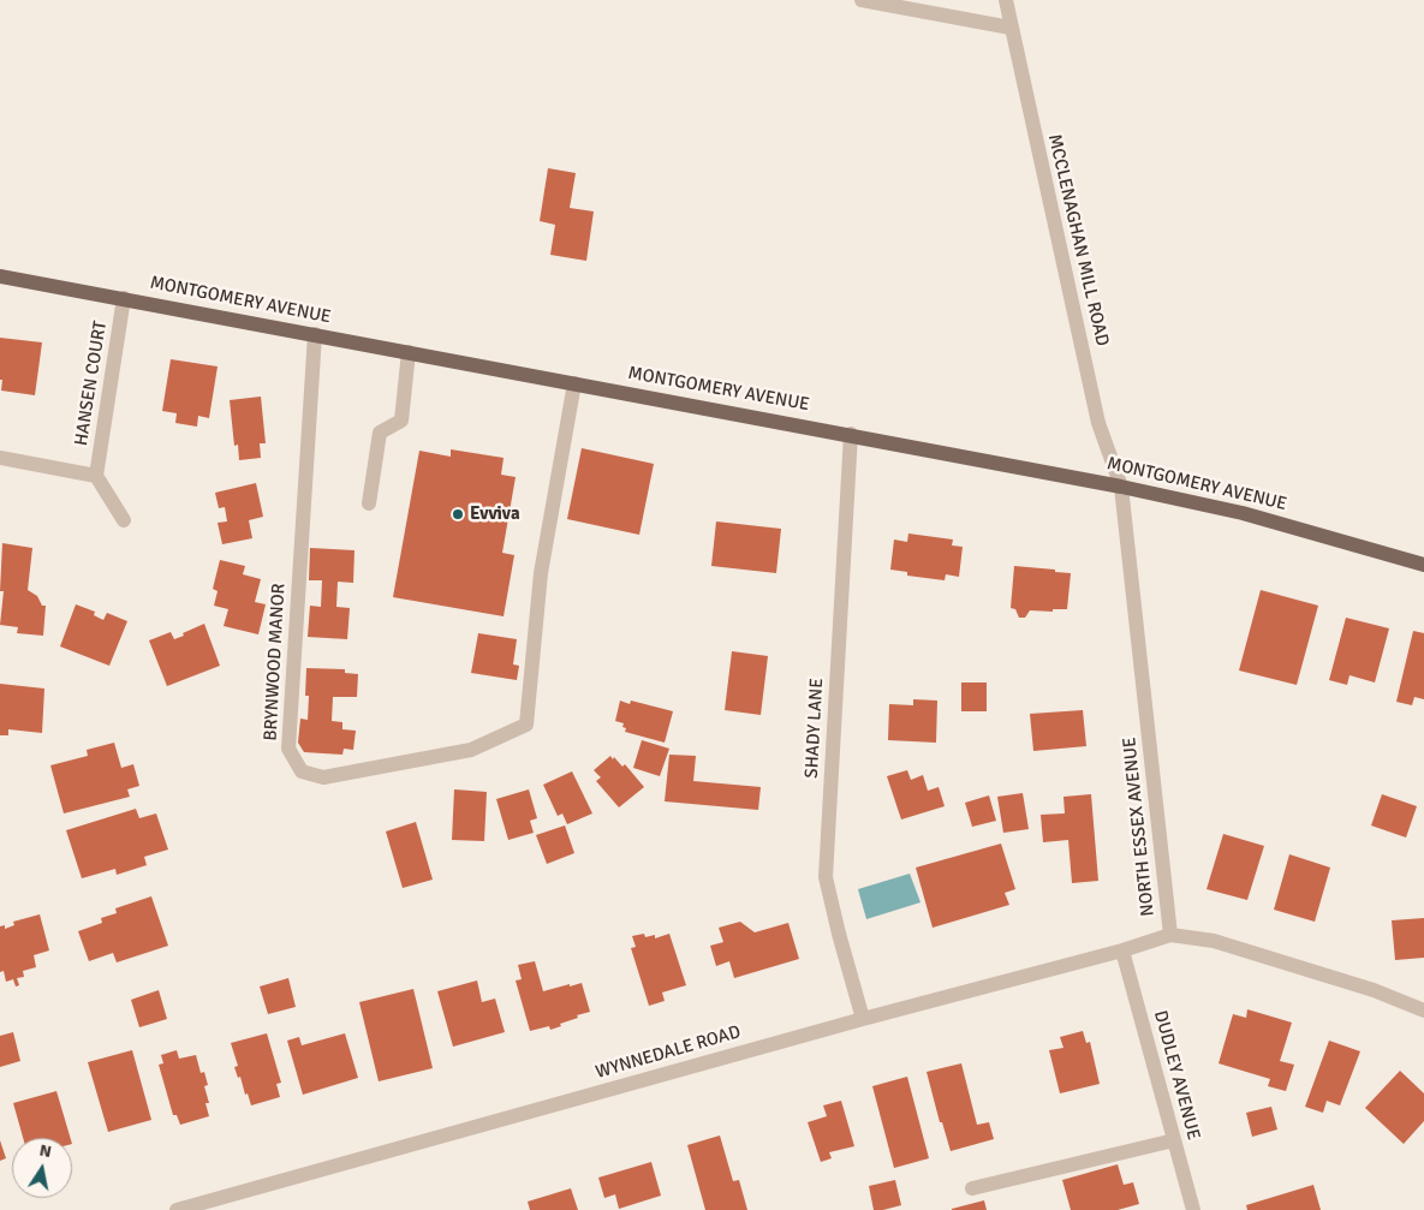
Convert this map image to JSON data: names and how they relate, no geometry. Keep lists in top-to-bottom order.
{
  "streets": {
    "main road": ["MONTGOMERY AVENUE"],
    "street": [
      "MCCLENAGHAN MILL ROAD",
      "HANSEN COURT",
      "BRYNWOOD MANOR",
      "SHADY LANE",
      "NORTH ESSEX AVENUE",
      "WYNNEDALE ROAD",
      "DUDLEY AVENUE"
    ]
  },
  "crossings": [
    ["MCCLENAGHAN MILL ROAD", "MONTGOMERY AVENUE"],
    ["MCCLENAGHAN MILL ROAD", "NORTH ESSEX AVENUE"],
    ["MONTGOMERY AVENUE", "HANSEN COURT"],
    ["MONTGOMERY AVENUE", "BRYNWOOD MANOR"],
    ["MONTGOMERY AVENUE", "SHADY LANE"],
    ["MONTGOMERY AVENUE", "NORTH ESSEX AVENUE"],
    ["SHADY LANE", "WYNNEDALE ROAD"],
    ["NORTH ESSEX AVENUE", "WYNNEDALE ROAD"],
    ["WYNNEDALE ROAD", "DUDLEY AVENUE"]
  ],
  "places": ["Evviva"],
  "north": "top"
}
